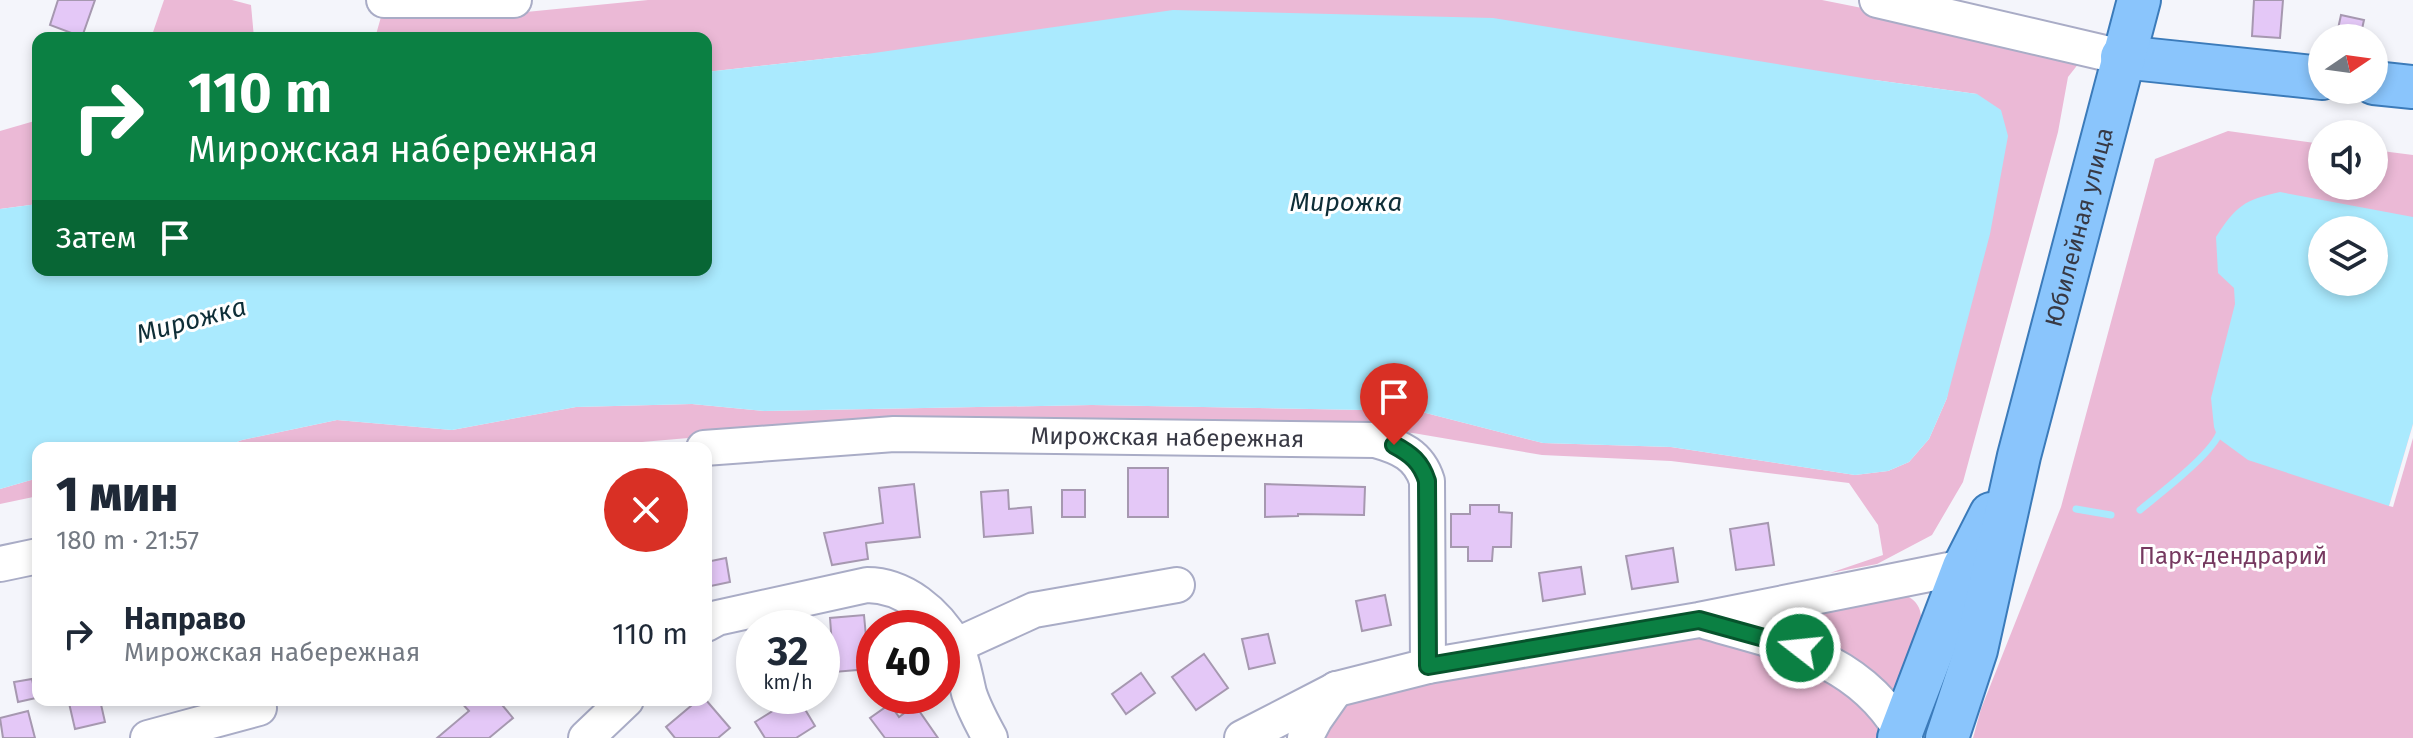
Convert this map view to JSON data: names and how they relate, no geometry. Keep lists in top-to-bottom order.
{
  "streets": {
    "main road": ["Юбилейная улица"],
    "street": ["Мирожская набережная"]
  },
  "water": ["Мирожка"],
  "parks": ["Парк-дендрарий"],
  "north": "right",
  "page": {
    "turn": ["110 m", "Мирожская набережная"],
    "then": "Затем",
    "heading": ["1 мин", "180 m · 21:57"],
    "list": [
      {
        "name": "Направо",
        "note": "Мирожская набережная",
        "value": "110 m"
      }
    ],
    "speed": "32 km/h",
    "limit": "40"
  }
}
